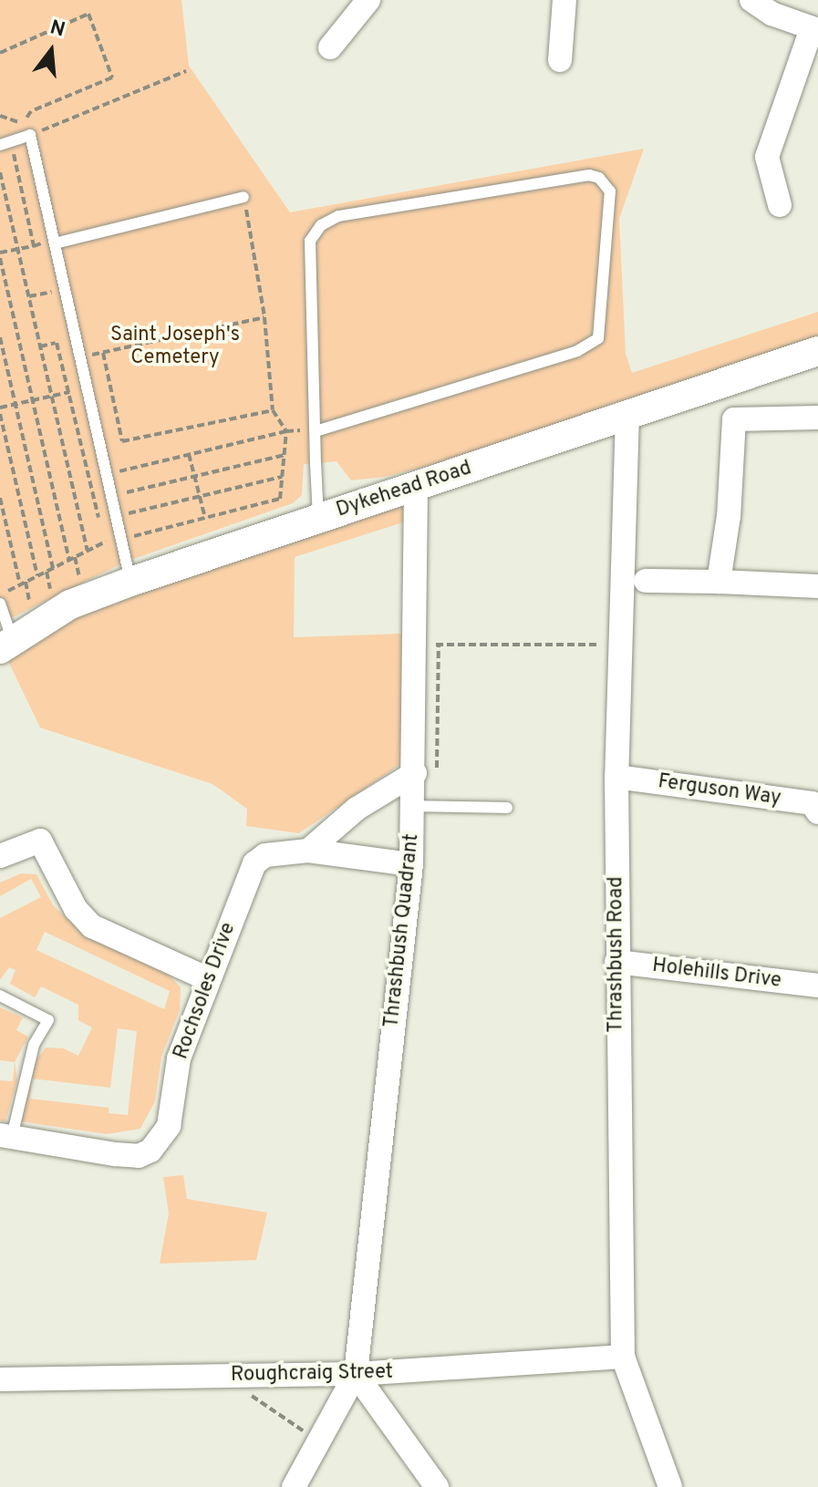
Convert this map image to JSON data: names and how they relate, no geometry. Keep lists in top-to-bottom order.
{
  "streets": {
    "street": [
      "Dykehead Road",
      "Ferguson Way",
      "Thrashbush Quadrant",
      "Thrashbush Road",
      "Holehills Drive",
      "Rochsoles Drive",
      "Roughcraig Street"
    ]
  },
  "crossings": [
    ["Dykehead Road", "Thrashbush Quadrant"],
    ["Dykehead Road", "Thrashbush Road"],
    ["Ferguson Way", "Thrashbush Road"],
    ["Thrashbush Quadrant", "Rochsoles Drive"],
    ["Thrashbush Quadrant", "Roughcraig Street"],
    ["Thrashbush Road", "Holehills Drive"],
    ["Thrashbush Road", "Roughcraig Street"]
  ],
  "parks": ["Saint Joseph's Cemetery"],
  "north": "top"
}
